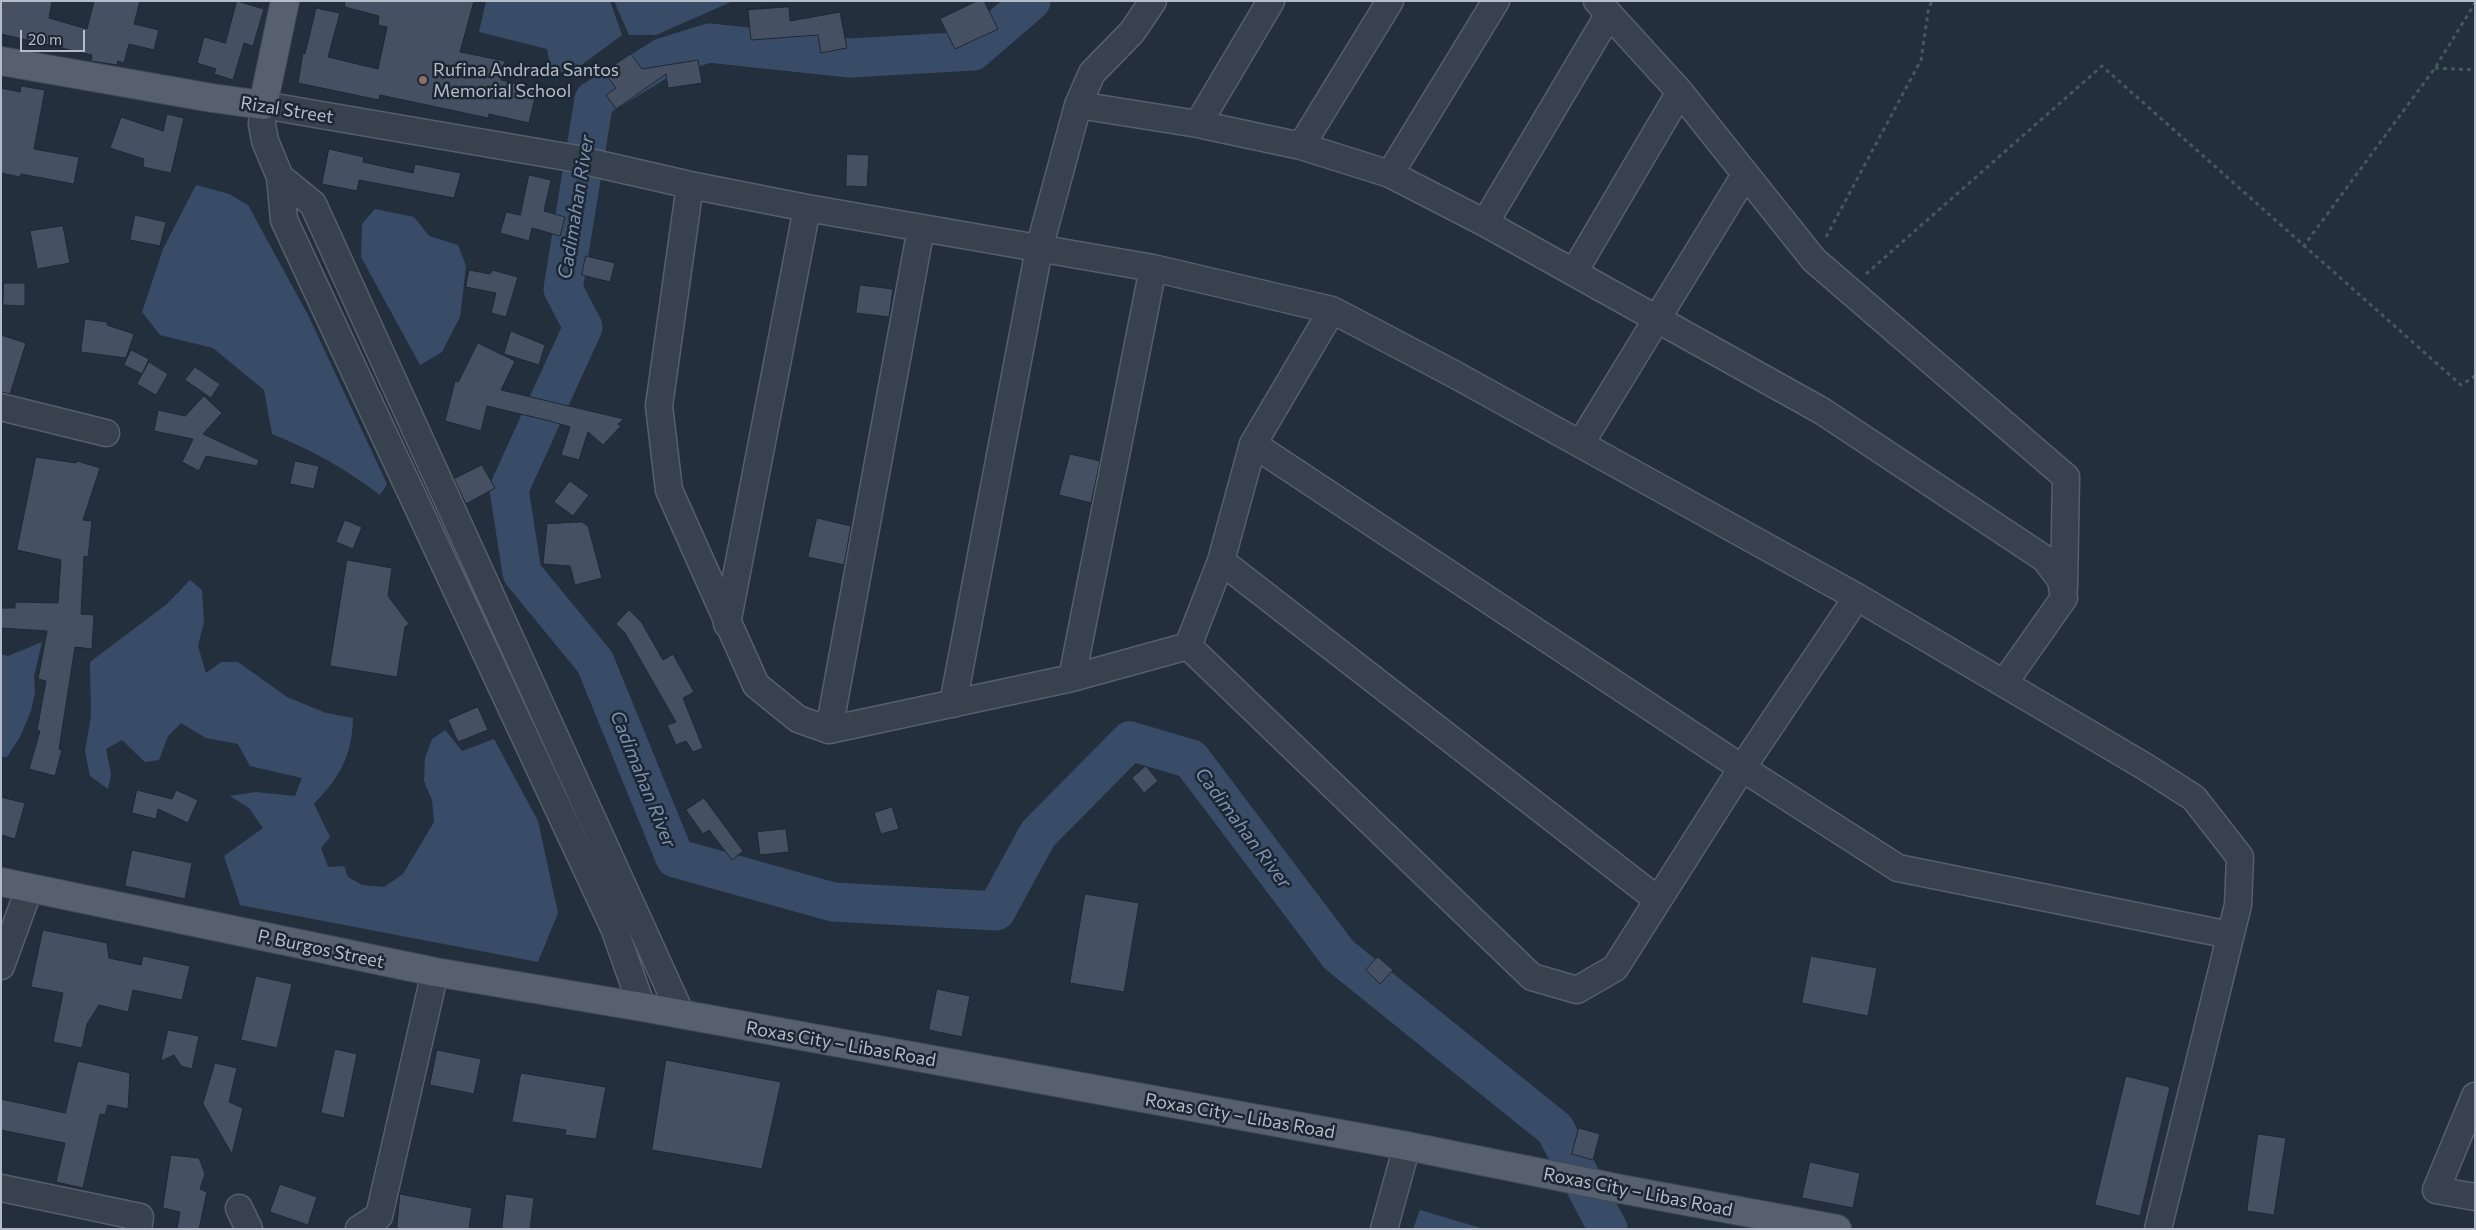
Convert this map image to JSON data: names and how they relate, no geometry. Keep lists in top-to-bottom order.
{
  "streets": {
    "main road": ["Rizal Street", "P. Burgos Street", "Roxas City – Libas Road"]
  },
  "crossings": [
    ["P. Burgos Street", "Roxas City – Libas Road"]
  ],
  "water": ["Cadimahan River"],
  "places": ["Rufina Andrada Santos Memorial School"],
  "scale_bar": "20 m"
}
